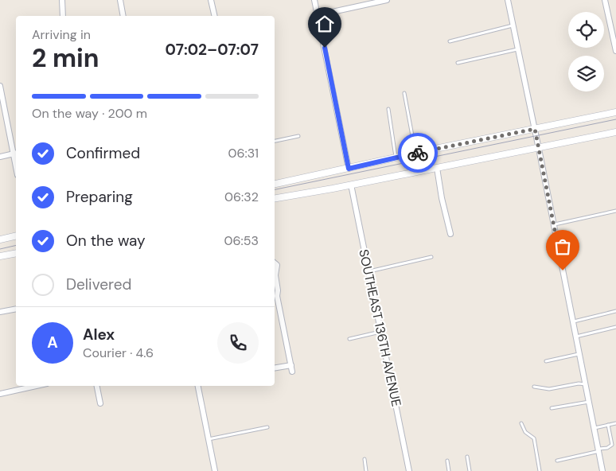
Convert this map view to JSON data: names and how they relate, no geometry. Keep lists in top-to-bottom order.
{
  "streets": {
    "street": ["SOUTHEAST 136TH AVENUE"]
  },
  "page": {
    "heading": ["2 min", "Arriving in", "07:02–07:07"],
    "panel": ["Alex", "Courier · 4.6"],
    "bar": "On the way · 200 m",
    "list": [
      ["Confirmed", "06:31"],
      ["Preparing", "06:32"],
      ["On the way", "06:53"],
      "Delivered"
    ],
    "round": "A"
  }
}
